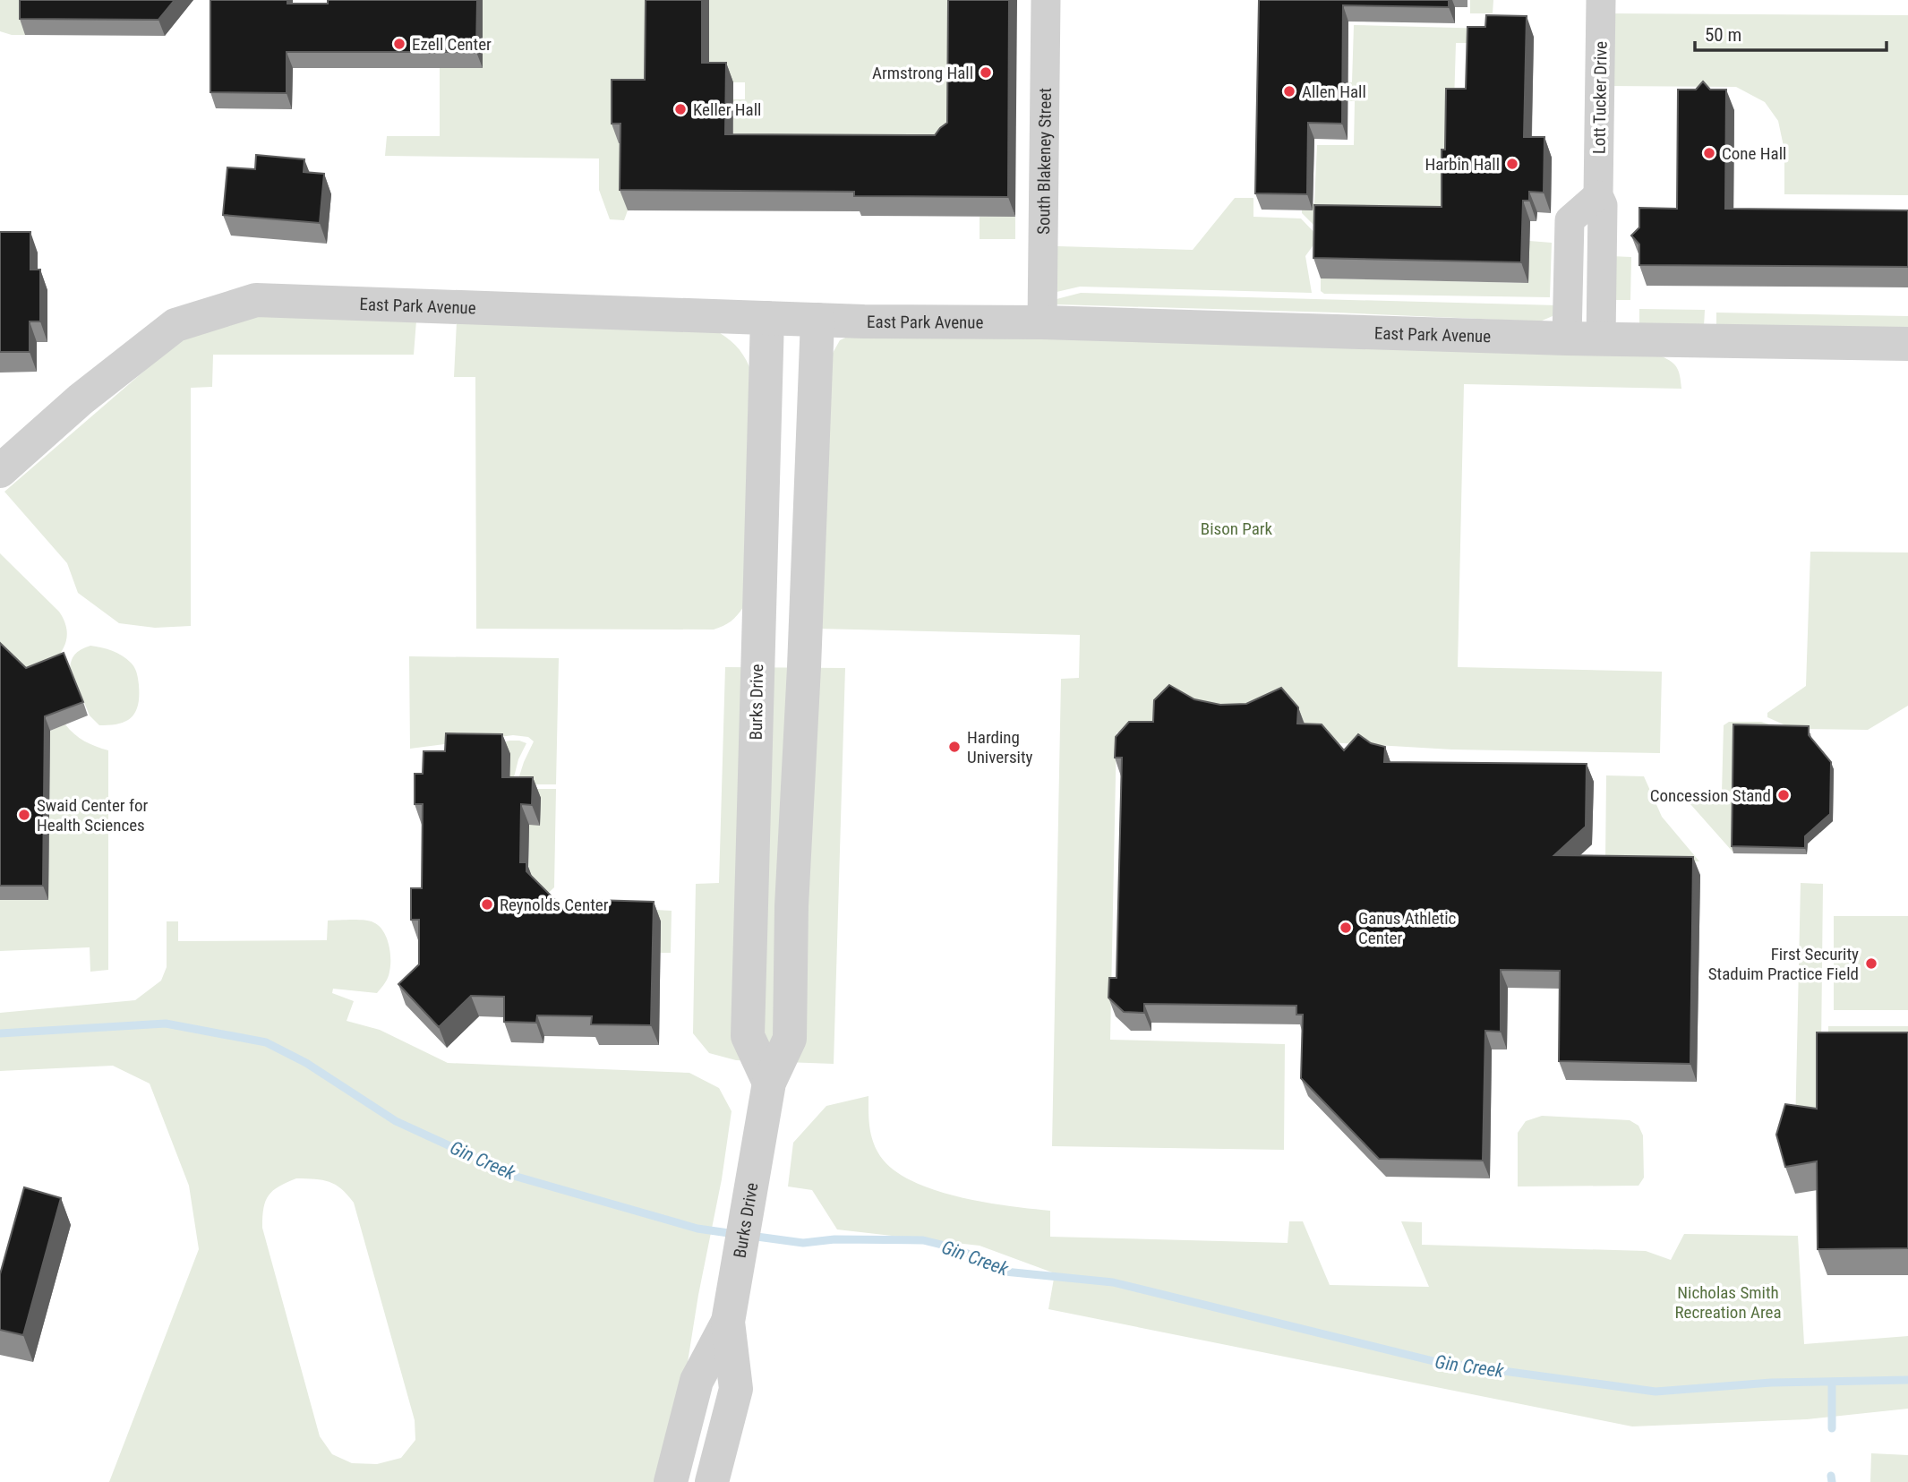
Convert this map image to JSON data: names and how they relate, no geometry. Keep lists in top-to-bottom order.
{
  "streets": {
    "street": [
      "Lott Tucker Drive",
      "South Blakeney Street",
      "East Park Avenue",
      "Burks Drive"
    ]
  },
  "crossings": [
    ["Lott Tucker Drive", "East Park Avenue"],
    ["South Blakeney Street", "East Park Avenue"],
    ["East Park Avenue", "Burks Drive"]
  ],
  "water": ["Gin Creek"],
  "parks": ["Bison Park", "Nicholas Smith Recreation Area"],
  "places": [
    "Ezell Center",
    "Armstrong Hall",
    "Allen Hall",
    "Keller Hall",
    "Cone Hall",
    "Harbin Hall",
    "Harding University",
    "Concession Stand",
    "Swaid Center for Health Sciences",
    "Reynolds Center",
    "Ganus Athletic Center",
    "First Security Staduim Practice Field"
  ],
  "scale_bar": "50 m"
}
